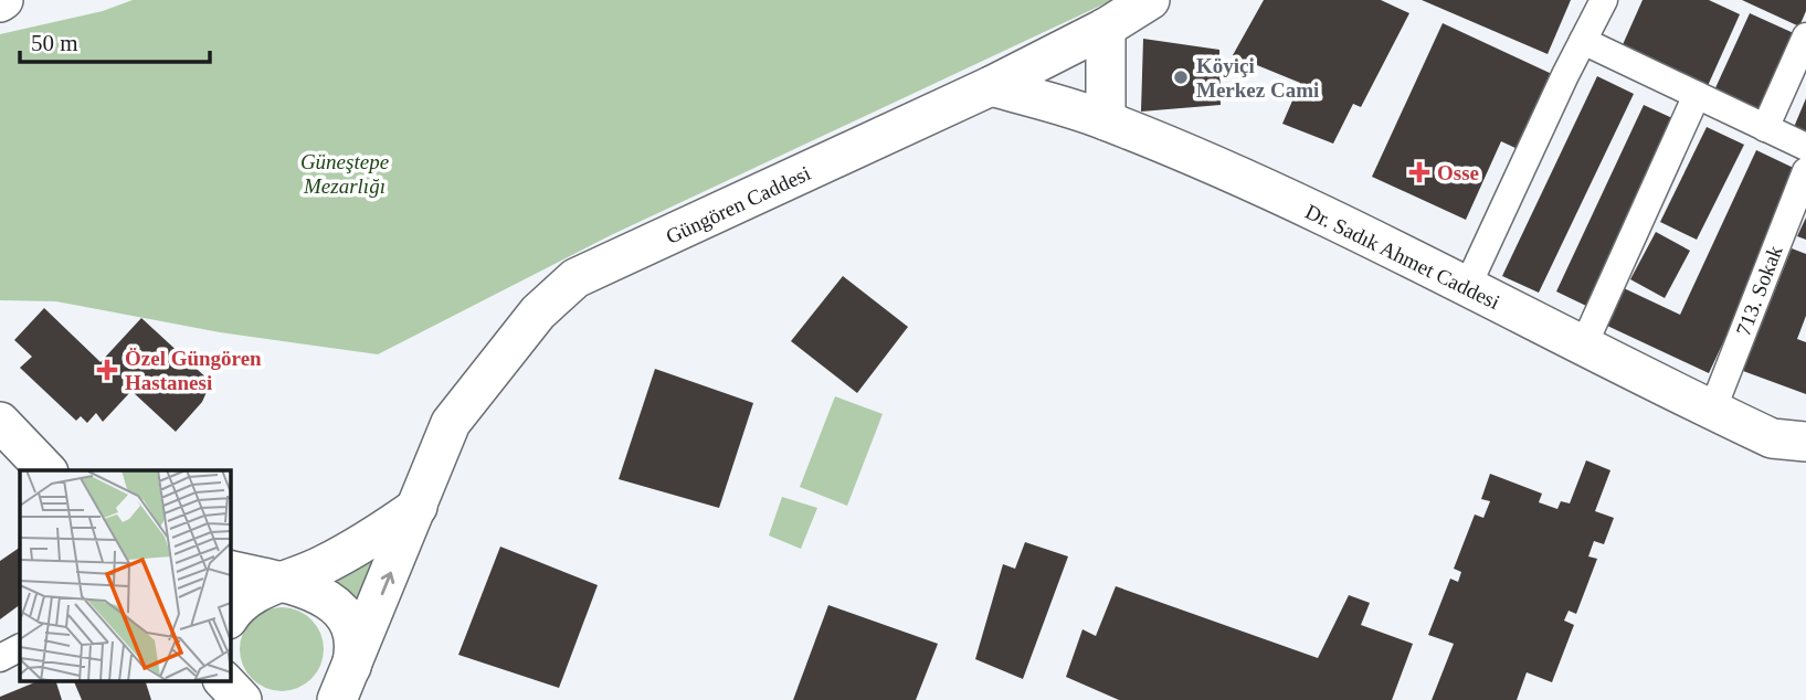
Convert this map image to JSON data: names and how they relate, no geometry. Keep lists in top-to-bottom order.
{
  "streets": {
    "street": ["Güngören Caddesi", "Dr. Sadık Ahmet Caddesi", "713. Sokak"]
  },
  "crossings": [
    ["Güngören Caddesi", "Dr. Sadık Ahmet Caddesi"],
    ["Dr. Sadık Ahmet Caddesi", "713. Sokak"]
  ],
  "parks": ["Güneştepe Mezarlığı"],
  "places": {
    "other": ["Köyiçi Merkez Cami"],
    "health": ["Osse", "Özel Güngören Hastanesi"]
  },
  "scale_bar": "50 m"
}
